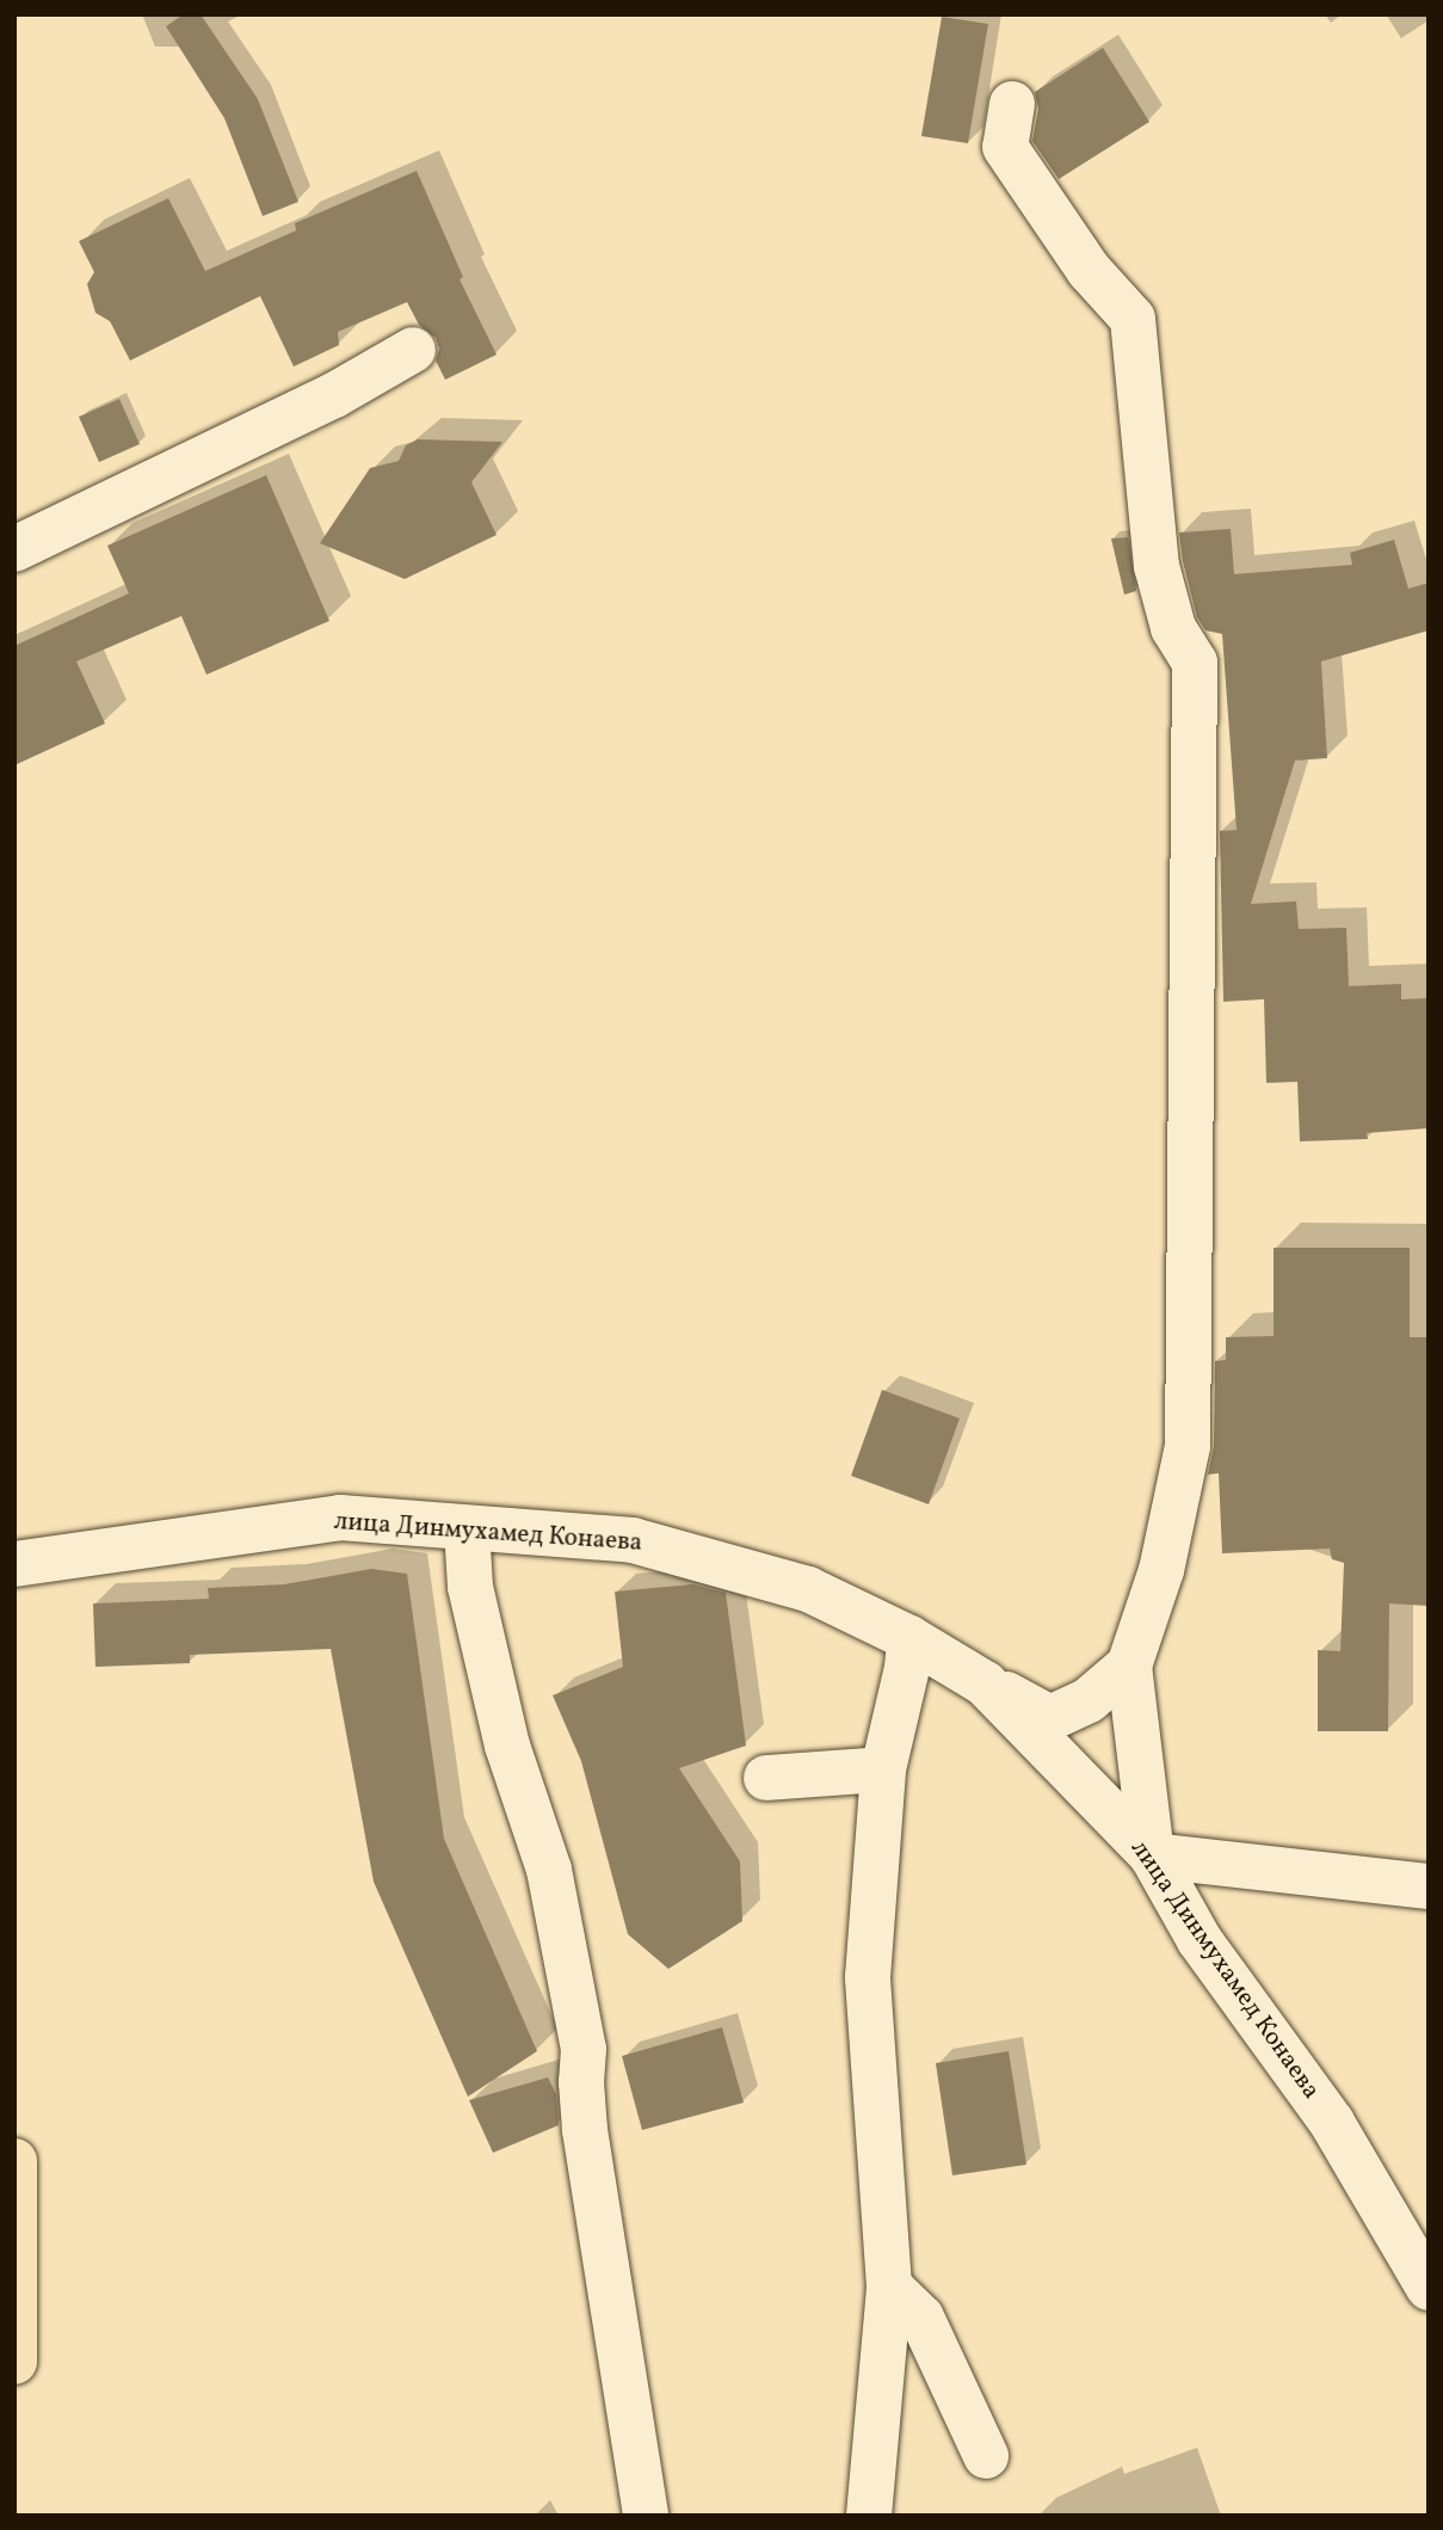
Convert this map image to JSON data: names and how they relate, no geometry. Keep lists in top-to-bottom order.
{
  "streets": {
    "street": ["лица Динмухамед Конаева"]
  }
}
